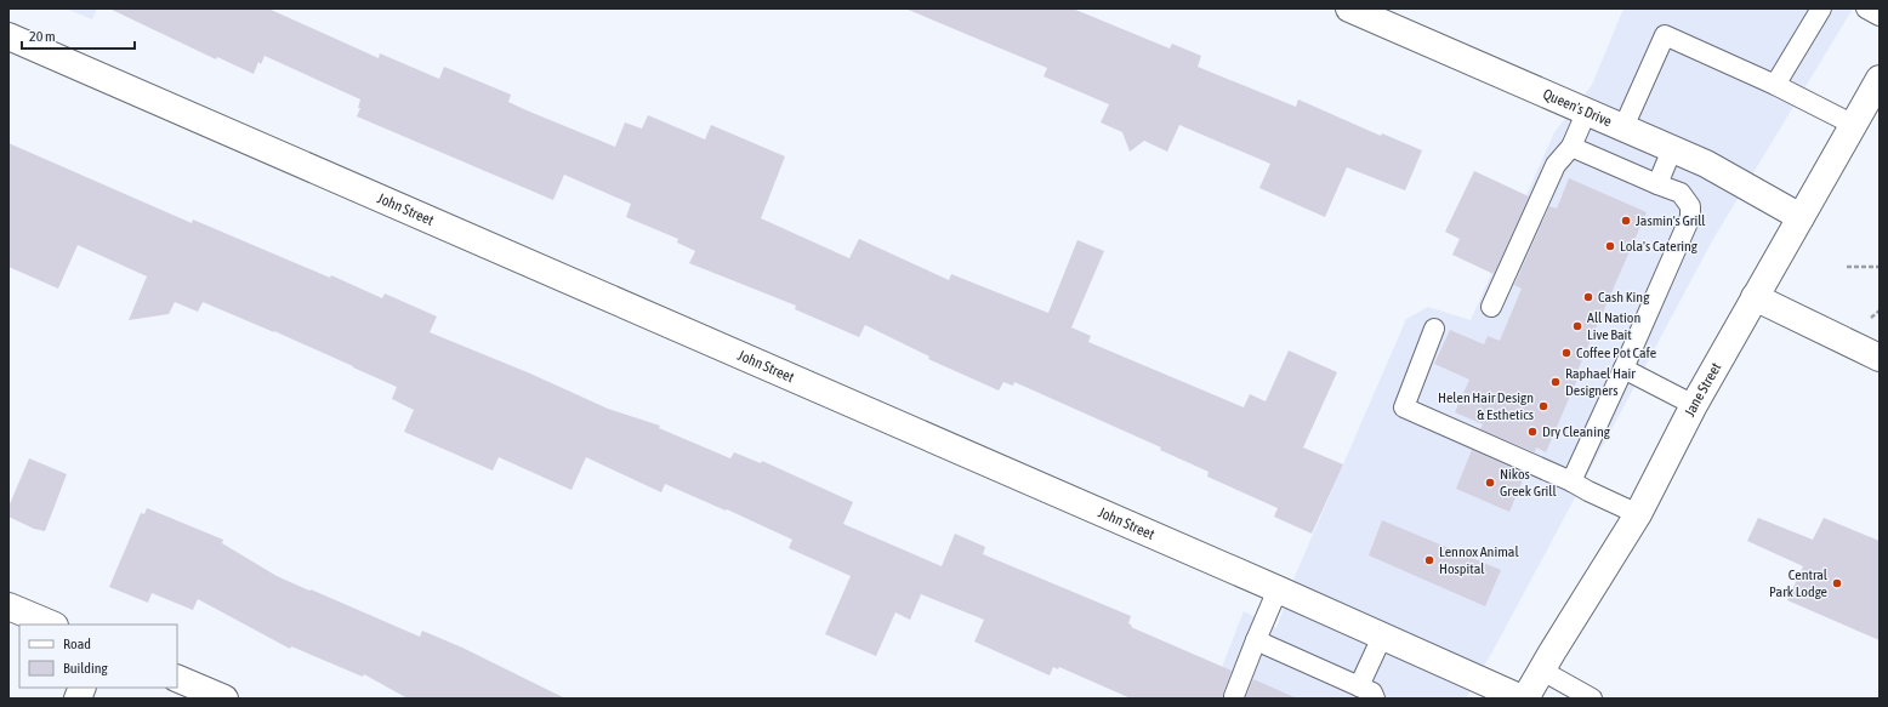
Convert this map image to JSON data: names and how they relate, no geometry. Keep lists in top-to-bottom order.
{
  "streets": {
    "street": ["Queen's Drive", "John Street", "Jane Street"]
  },
  "crossings": [
    ["Queen's Drive", "Jane Street"],
    ["John Street", "Jane Street"]
  ],
  "places": [
    "Jasmin's Grill",
    "Lola's Catering",
    "Cash King",
    "All Nation Live Bait",
    "Coffee Pot Cafe",
    "Raphael Hair Designers",
    "Helen Hair Design & Esthetics",
    "Dry Cleaning",
    "Nikos Greek Grill",
    "Lennox Animal Hospital",
    "Central Park Lodge"
  ],
  "legend": ["Road", "Building"],
  "scale_bar": "20 m"
}
